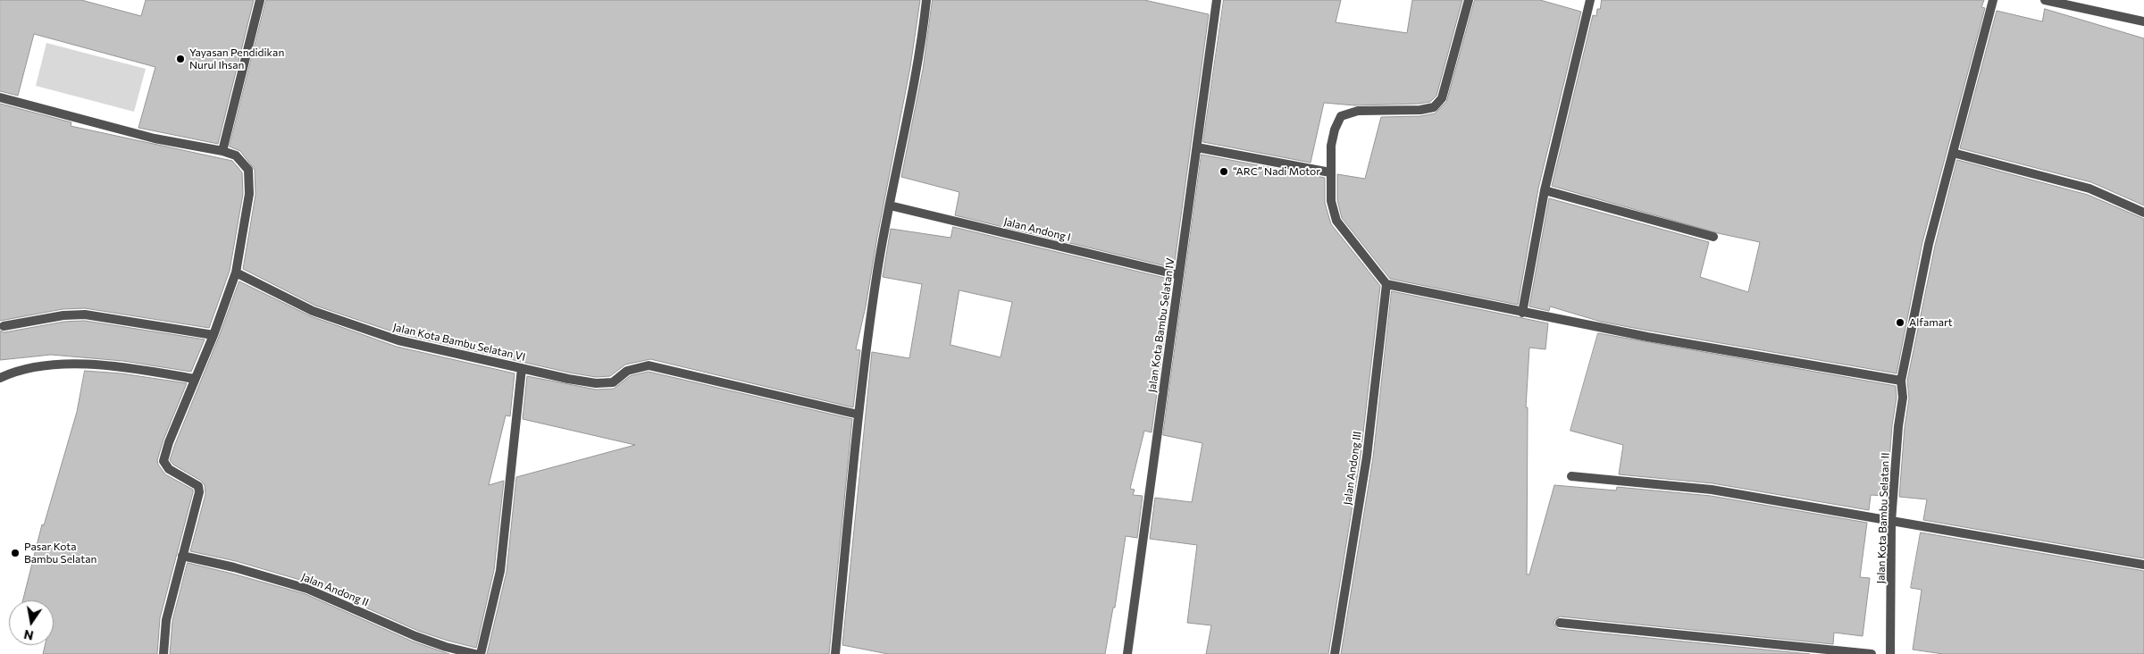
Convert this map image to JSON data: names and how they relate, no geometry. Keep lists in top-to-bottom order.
{
  "streets": {
    "street": [
      "Jalan Andong I",
      "Jalan Kota Bambu Selatan IV",
      "Jalan Kota Bambu Selatan VI",
      "Jalan Andong III",
      "Jalan Kota Bambu Selatan II",
      "Jalan Andong II"
    ]
  },
  "crossings": [
    ["Jalan Andong I", "Jalan Kota Bambu Selatan IV"]
  ],
  "places": [
    "Yayasan Pendidikan Nurul Ihsan",
    "“ARC” Nadi Motor",
    "Alfamart",
    "Pasar Kota Bambu Selatan"
  ],
  "north": "bottom"
}
